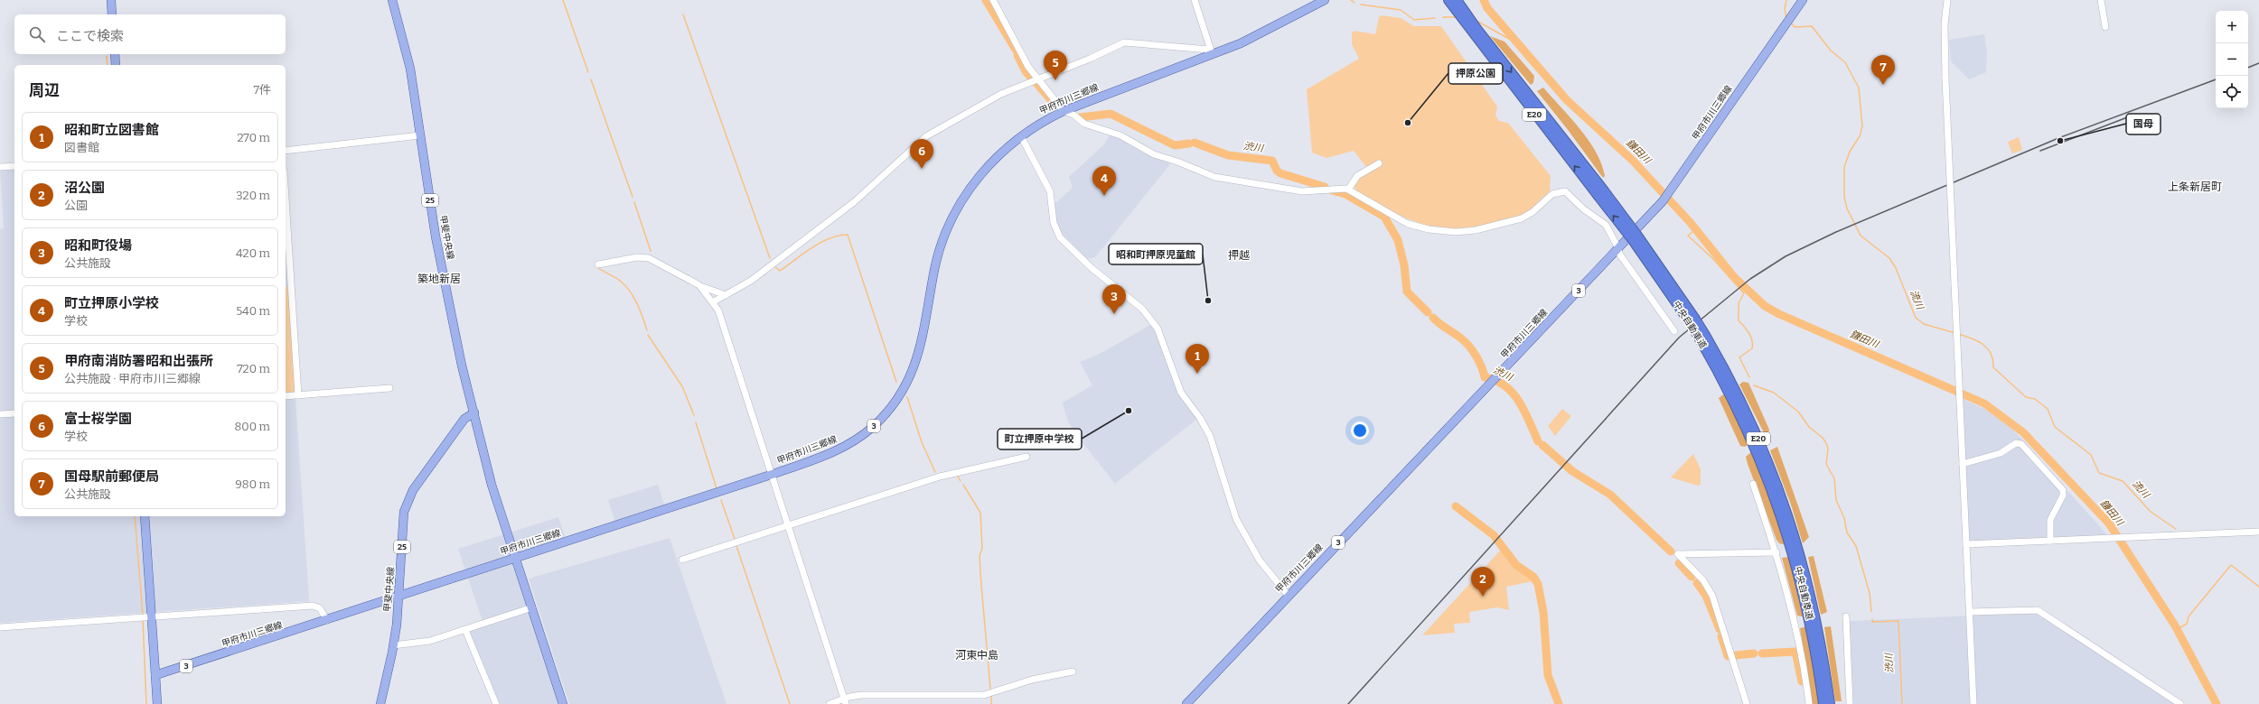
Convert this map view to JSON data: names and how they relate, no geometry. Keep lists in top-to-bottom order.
{
  "streets": {
    "highway": ["E20", "中央自動車道"],
    "main road": [
      "甲府市川三郷線",
      "25",
      "甲斐中央線",
      "3"
    ]
  },
  "crossings": [
    ["甲府市川三郷線", "甲斐中央線"]
  ],
  "districts": [
    "上条新居町",
    "押越",
    "築地新居",
    "河東中島"
  ],
  "water": ["渋川", "鎌田川", "流川"],
  "places": [
    "押原公園",
    "国母",
    "昭和町押原児童館",
    "町立押原中学校"
  ],
  "page": {
    "map_buttons": ["+", "−"],
    "search": "ここで検索",
    "pins": [
      "5",
      "7",
      "6",
      "4",
      "3",
      "1",
      "2"
    ],
    "heading": ["周辺", "7件"],
    "list": [
      {
        "mark": "1",
        "name": "昭和町立図書館",
        "note": "図書館",
        "value": "270 m"
      },
      {
        "mark": "2",
        "name": "沼公園",
        "note": "公園",
        "value": "320 m"
      },
      {
        "mark": "3",
        "name": "昭和町役場",
        "note": "公共施設",
        "value": "420 m"
      },
      {
        "mark": "4",
        "name": "町立押原小学校",
        "note": "学校",
        "value": "540 m"
      },
      {
        "mark": "5",
        "name": "甲府南消防署昭和出張所",
        "note": "公共施設 · 甲府市川三郷線",
        "value": "720 m"
      },
      {
        "mark": "6",
        "name": "富士桜学園",
        "note": "学校",
        "value": "800 m"
      },
      {
        "mark": "7",
        "name": "国母駅前郵便局",
        "note": "公共施設",
        "value": "980 m"
      }
    ]
  }
}
